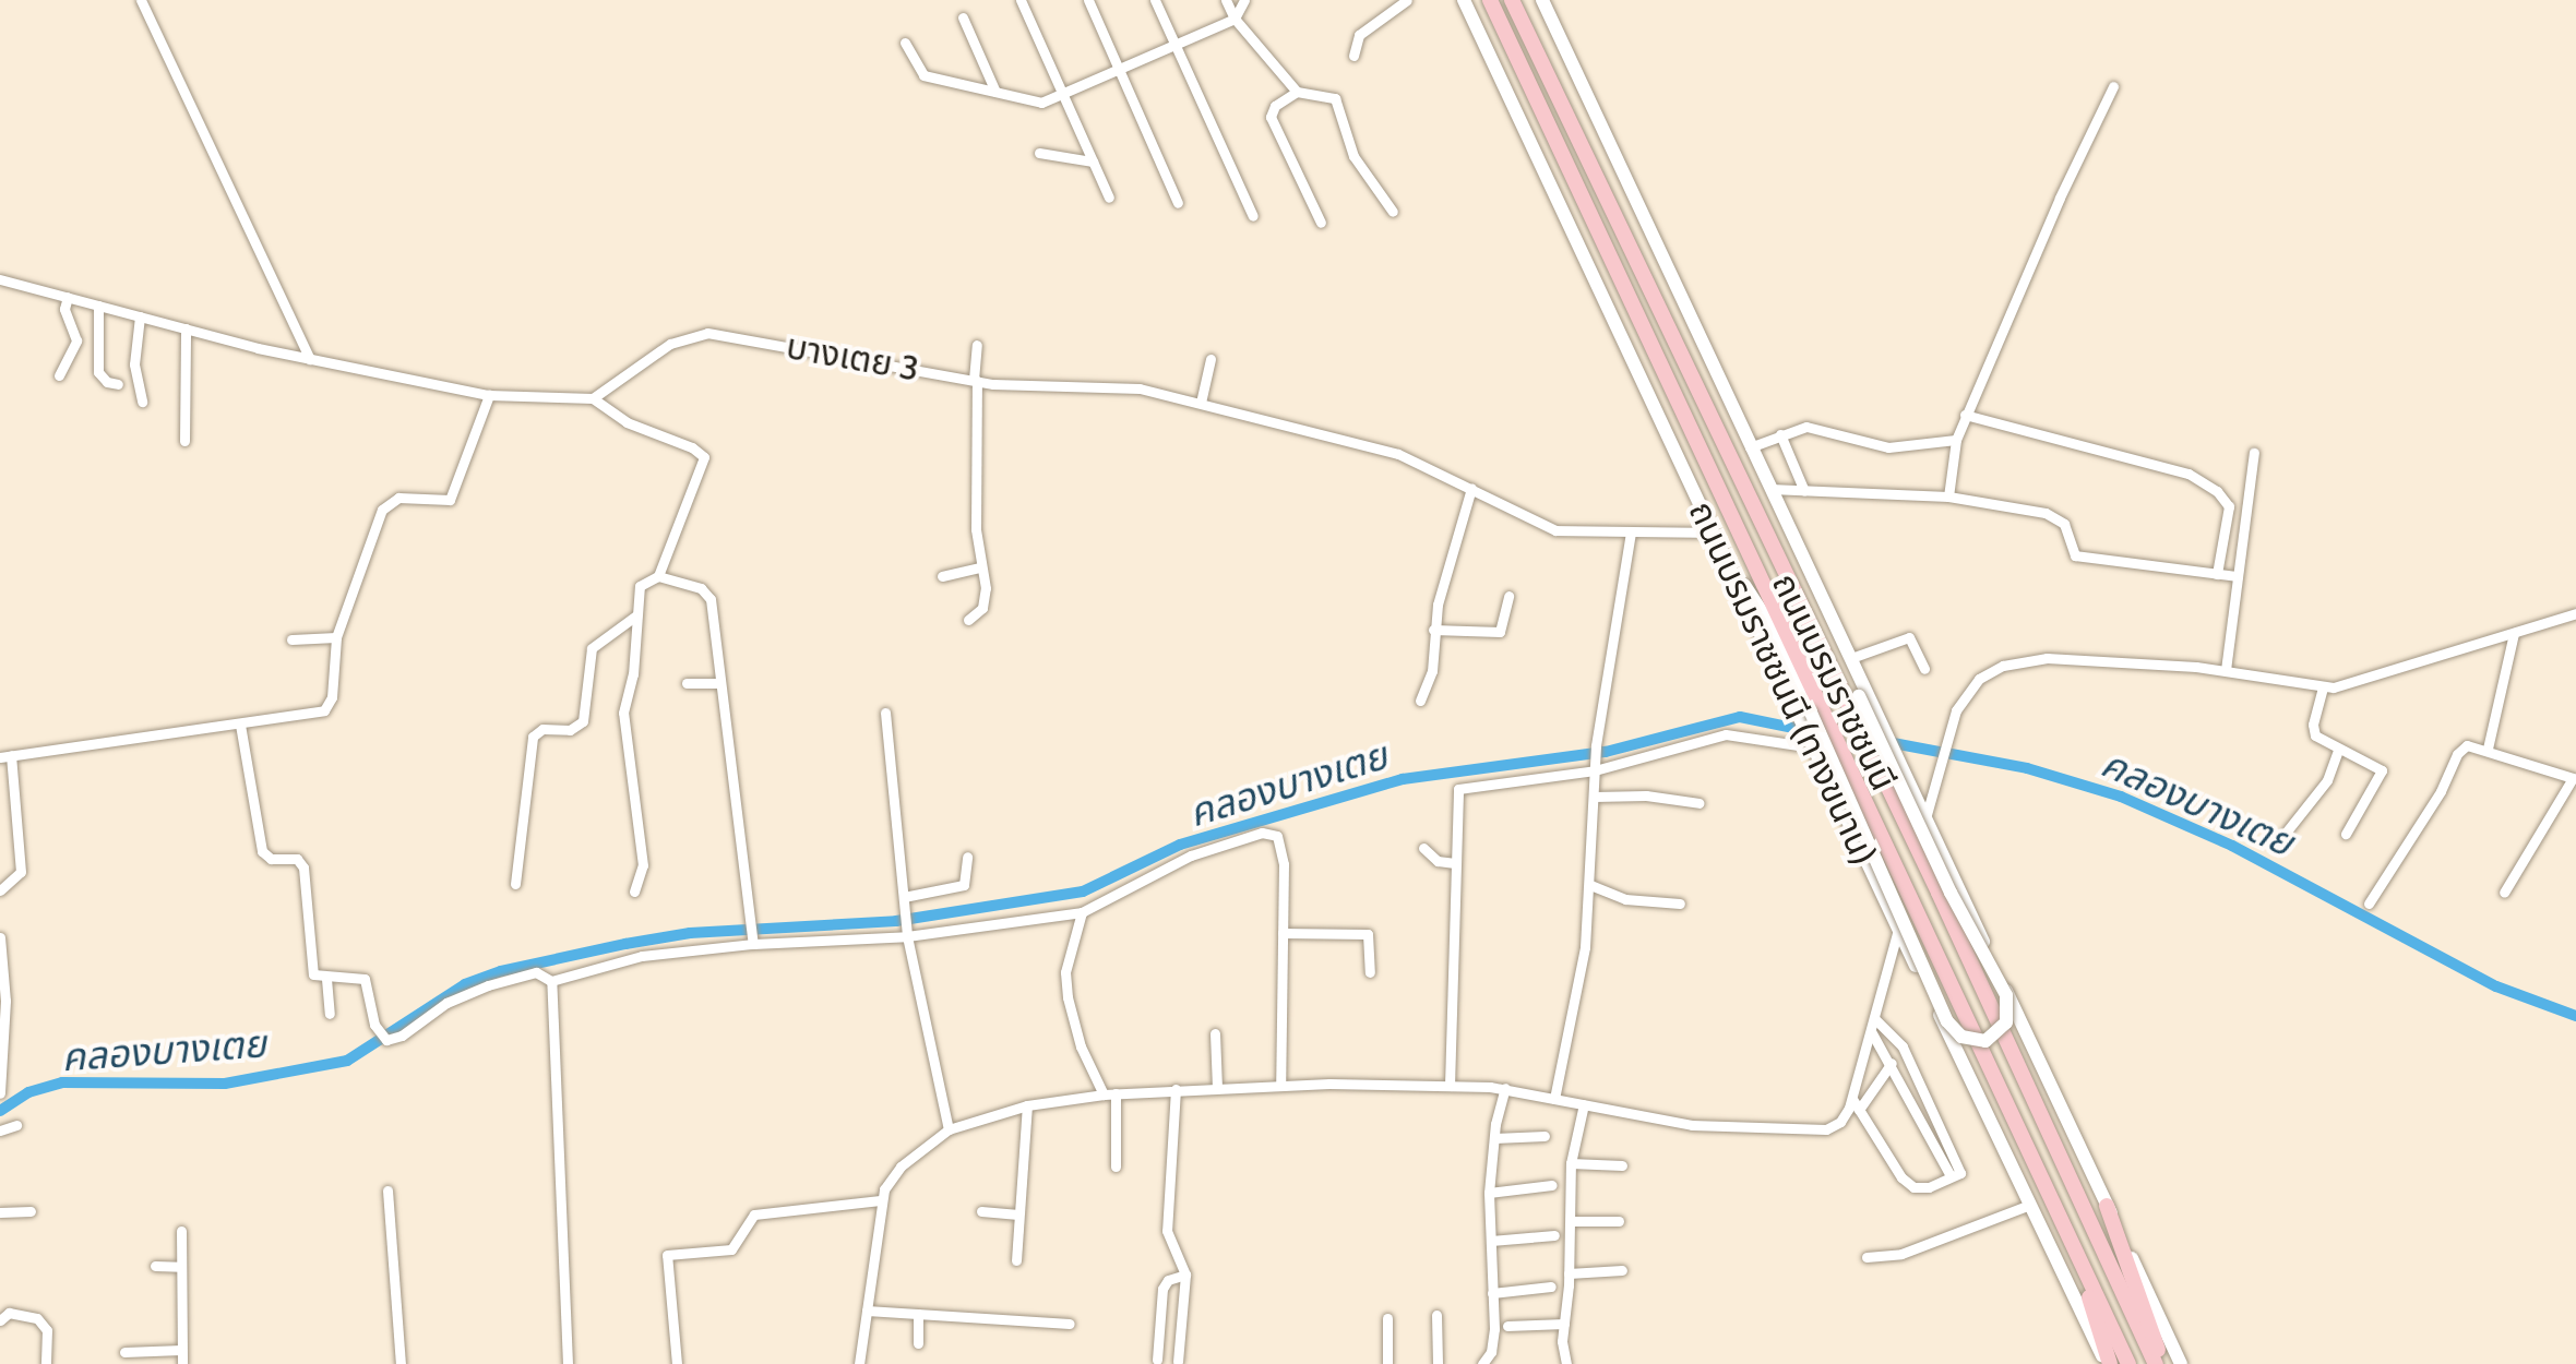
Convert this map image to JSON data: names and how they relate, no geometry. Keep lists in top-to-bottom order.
{
  "streets": {
    "highway": ["ถนนบรมราชชนนี"],
    "main road": ["ถนนบรมราชชนนี (ทางขนาน)"],
    "street": ["บางเตย 3"]
  },
  "crossings": [
    ["บางเตย 3", "ถนนบรมราชชนนี (ทางขนาน)"],
    ["ถนนบรมราชชนนี", "ถนนบรมราชชนนี (ทางขนาน)"]
  ],
  "water": ["คลองบางเตย"]
}
